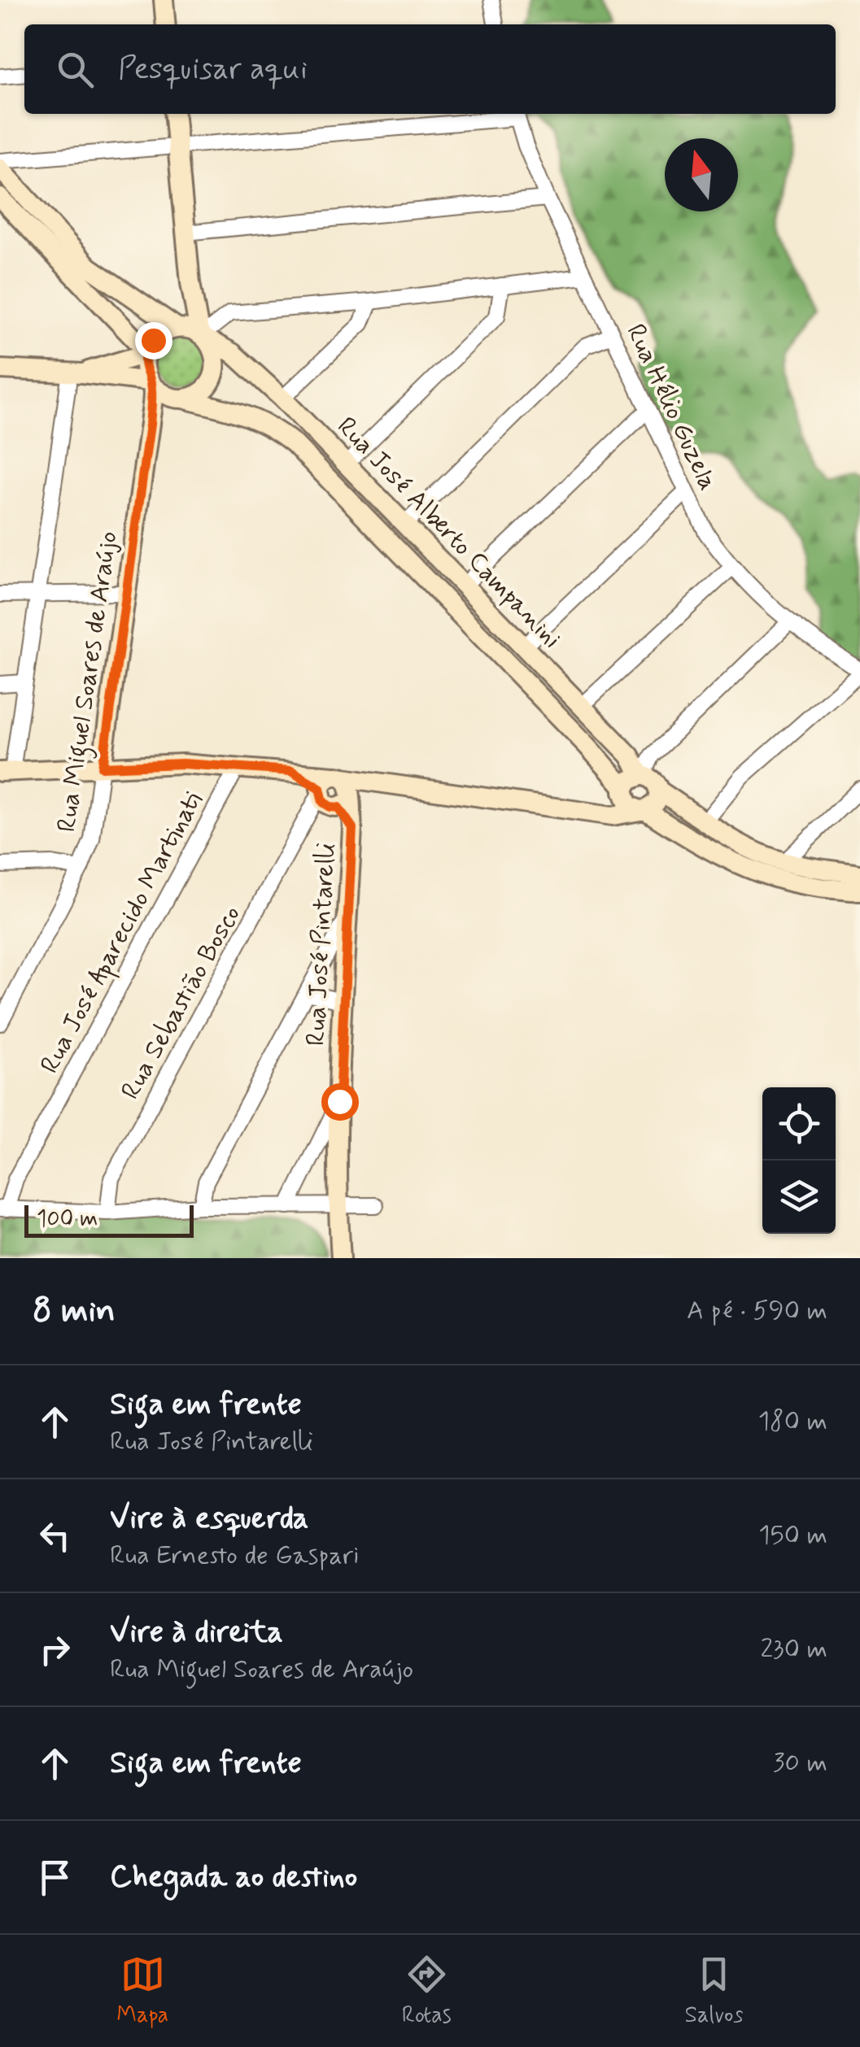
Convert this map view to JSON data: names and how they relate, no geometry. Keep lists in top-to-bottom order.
{
  "streets": {
    "street": [
      "Rua Hélio Guzela",
      "Rua José Alberto Campanini",
      "Rua Miguel Soares de Araújo",
      "Rua José Aparecido Martinati",
      "Rua José Pintarelli",
      "Rua Sebastião Bosco"
    ]
  },
  "crossings": [
    ["Rua José Alberto Campanini", "Rua Miguel Soares de Araújo"],
    ["Rua José Pintarelli", "Rua Sebastião Bosco"]
  ],
  "scale_bar": "100 m",
  "north": "top",
  "page": {
    "search": "Pesquisar aqui",
    "scale": "100 m",
    "heading": ["8 min", "A pé · 590 m"],
    "list": [
      ["Siga em frente", "Rua José Pintarelli", "180 m"],
      ["Vire à esquerda", "Rua Ernesto de Gaspari", "150 m"],
      ["Vire à direita", "Rua Miguel Soares de Araújo", "230 m"],
      ["Siga em frente", "30 m"],
      "Chegada ao destino"
    ],
    "nav": ["Mapa", "Rotas", "Salvos"]
  }
}
